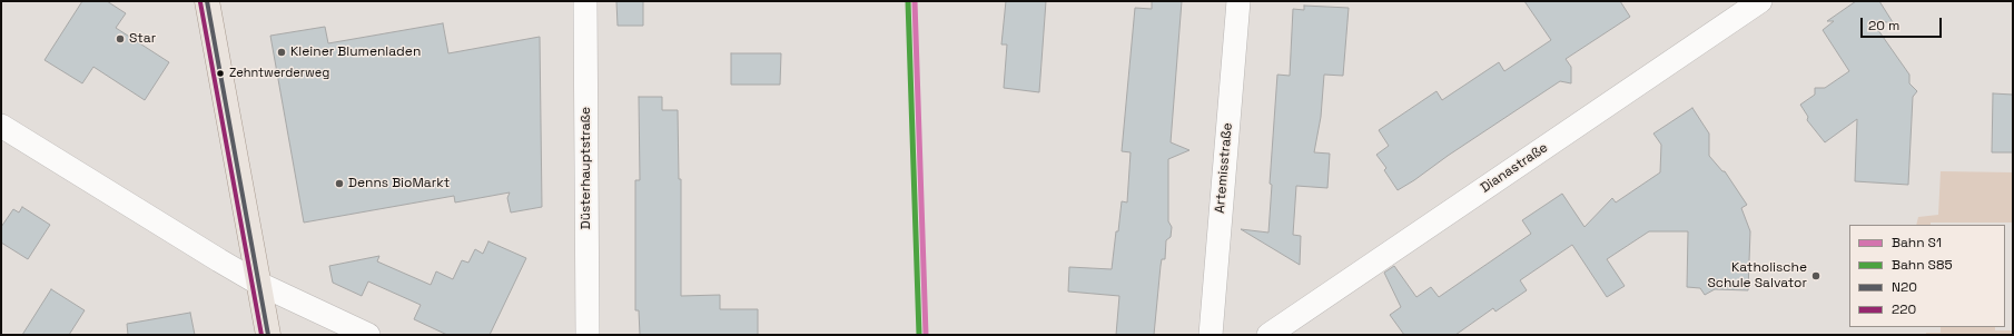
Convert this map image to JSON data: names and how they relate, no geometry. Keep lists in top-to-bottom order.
{
  "streets": {
    "street": ["Düsterhauptstraße", "Artemisstraße", "Dianastraße"]
  },
  "places": [
    "Star",
    "Kleiner Blumenladen",
    "Zehntwerderweg",
    "Denns BioMarkt",
    "Katholische Schule Salvator"
  ],
  "lines": [
    "rail line S1",
    "rail line S85",
    "transit line N20",
    "transit line 220"
  ],
  "legend": [
    "Bahn S1",
    "Bahn S85",
    "N20",
    "220"
  ],
  "scale_bar": "20 m"
}
